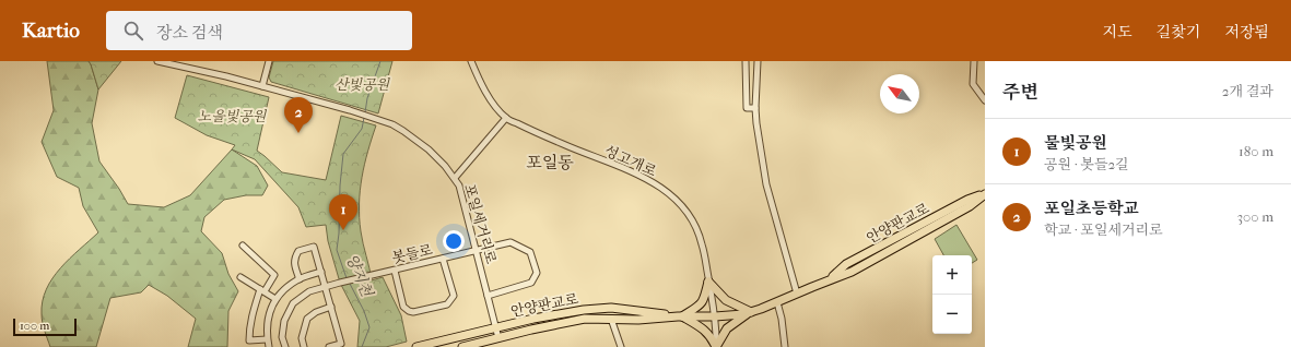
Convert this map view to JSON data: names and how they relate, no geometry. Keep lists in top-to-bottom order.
{
  "streets": {
    "main road": ["안양판교로"],
    "street": ["성고개로", "포일세거리로", "봇들로"]
  },
  "crossings": [
    ["성고개로", "안양판교로"],
    ["안양판교로", "포일세거리로"],
    ["포일세거리로", "봇들로"]
  ],
  "districts": ["포일동"],
  "water": ["양지천"],
  "parks": ["산빛공원", "노을빛공원"],
  "scale_bar": "100 m",
  "north": "top left",
  "page": {
    "header": "Kartio",
    "search": "장소 검색",
    "nav": ["지도", "길찾기", "저장됨"],
    "heading": ["주변", "2개 결과"],
    "pins": ["2", "1"],
    "list": [
      {
        "mark": "1",
        "name": "물빛공원",
        "note": "공원 · 봇들2길",
        "value": "180 m"
      },
      {
        "mark": "2",
        "name": "포일초등학교",
        "note": "학교 · 포일세거리로",
        "value": "300 m"
      }
    ],
    "map_buttons": ["+", "−"],
    "scale": "100 m"
  }
}
